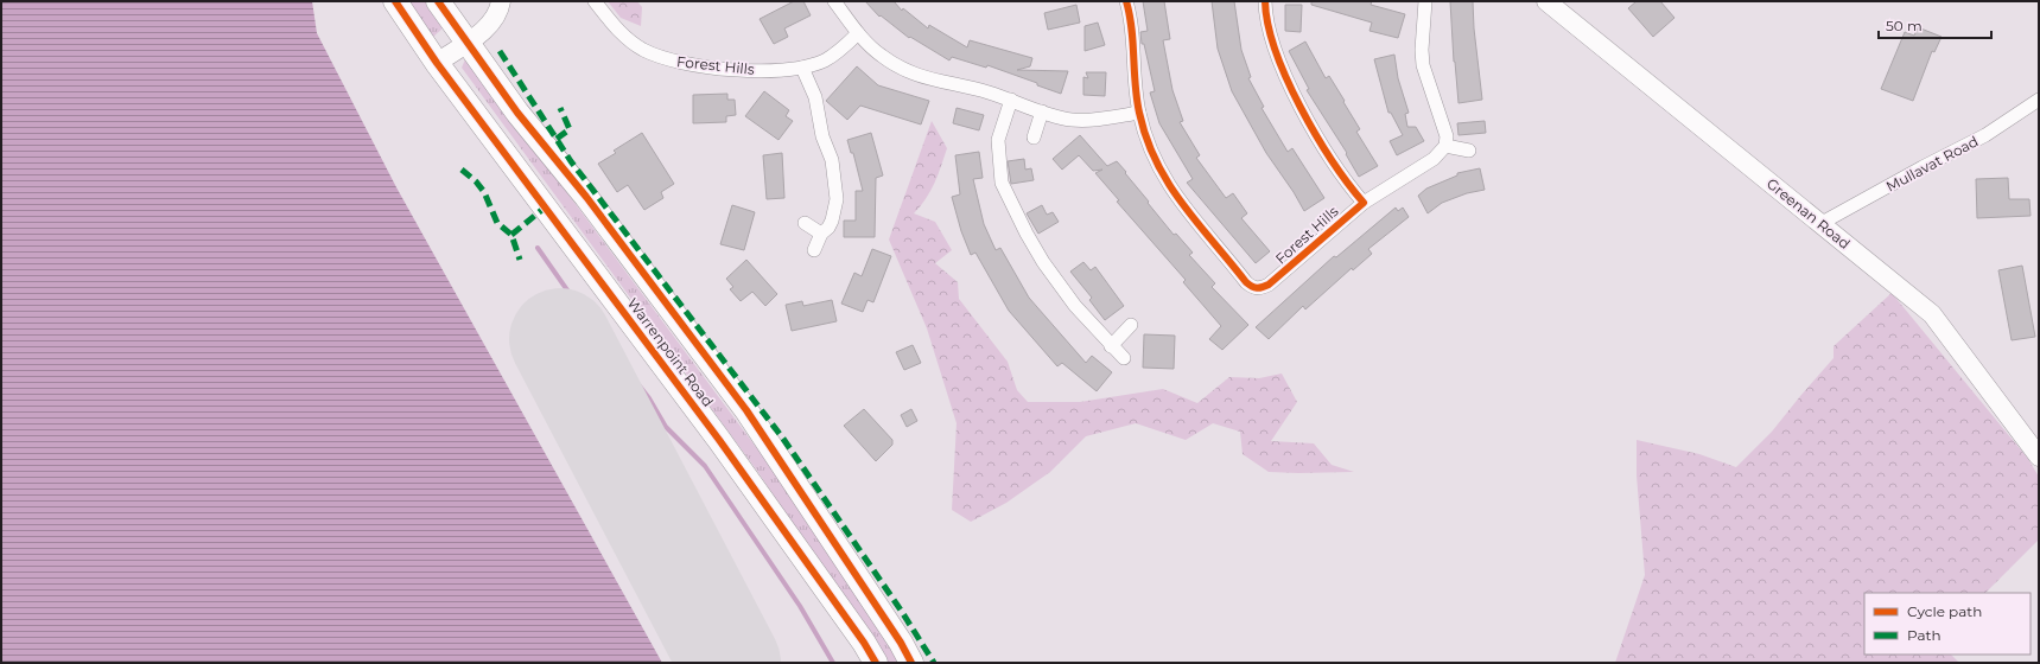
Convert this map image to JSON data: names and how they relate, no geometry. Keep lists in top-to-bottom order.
{
  "streets": {
    "highway": ["Warrenpoint Road"],
    "street": ["Forest Hills", "Mullavat Road", "Greenan Road"]
  },
  "crossings": [
    ["Mullavat Road", "Greenan Road"]
  ],
  "legend": ["Cycle path", "Path"],
  "scale_bar": "50 m"
}
